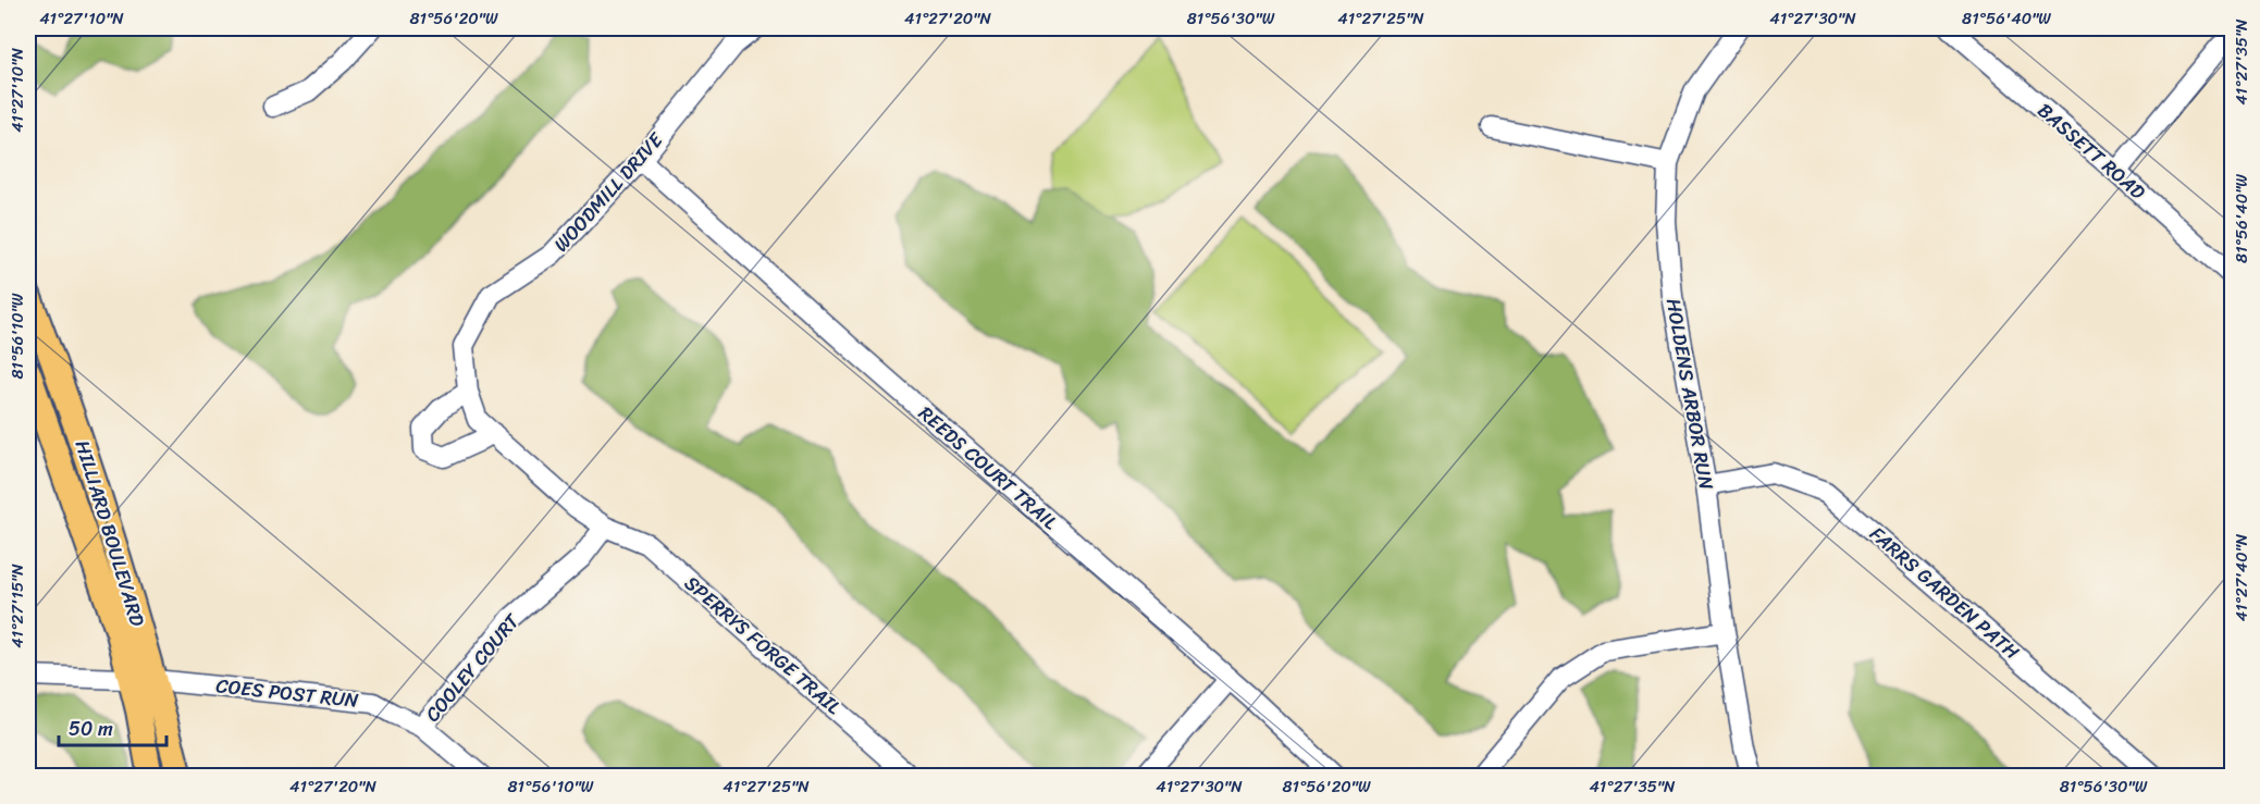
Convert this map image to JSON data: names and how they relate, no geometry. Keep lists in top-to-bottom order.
{
  "streets": {
    "main road": ["HILLIARD BOULEVARD"],
    "street": [
      "BASSETT ROAD",
      "WOODMILL DRIVE",
      "HOLDENS ARBOR RUN",
      "REEDS COURT TRAIL",
      "FARRS GARDEN PATH",
      "SPERRYS FORGE TRAIL",
      "COOLEY COURT",
      "COES POST RUN"
    ]
  },
  "crossings": [
    ["WOODMILL DRIVE", "REEDS COURT TRAIL"],
    ["WOODMILL DRIVE", "SPERRYS FORGE TRAIL"],
    ["HOLDENS ARBOR RUN", "FARRS GARDEN PATH"],
    ["HILLIARD BOULEVARD", "COES POST RUN"],
    ["SPERRYS FORGE TRAIL", "COOLEY COURT"],
    ["COOLEY COURT", "COES POST RUN"]
  ],
  "scale_bar": "50 m",
  "coordinates": [
    "41°27'10\"N",
    "81°56'20\"W",
    "41°27'20\"N",
    "81°56'30\"W",
    "41°27'25\"N",
    "41°27'30\"N",
    "81°56'40\"W",
    "41°27'35\"N",
    "81°56'10\"W",
    "41°27'40\"N",
    "41°27'15\"N"
  ]
}
